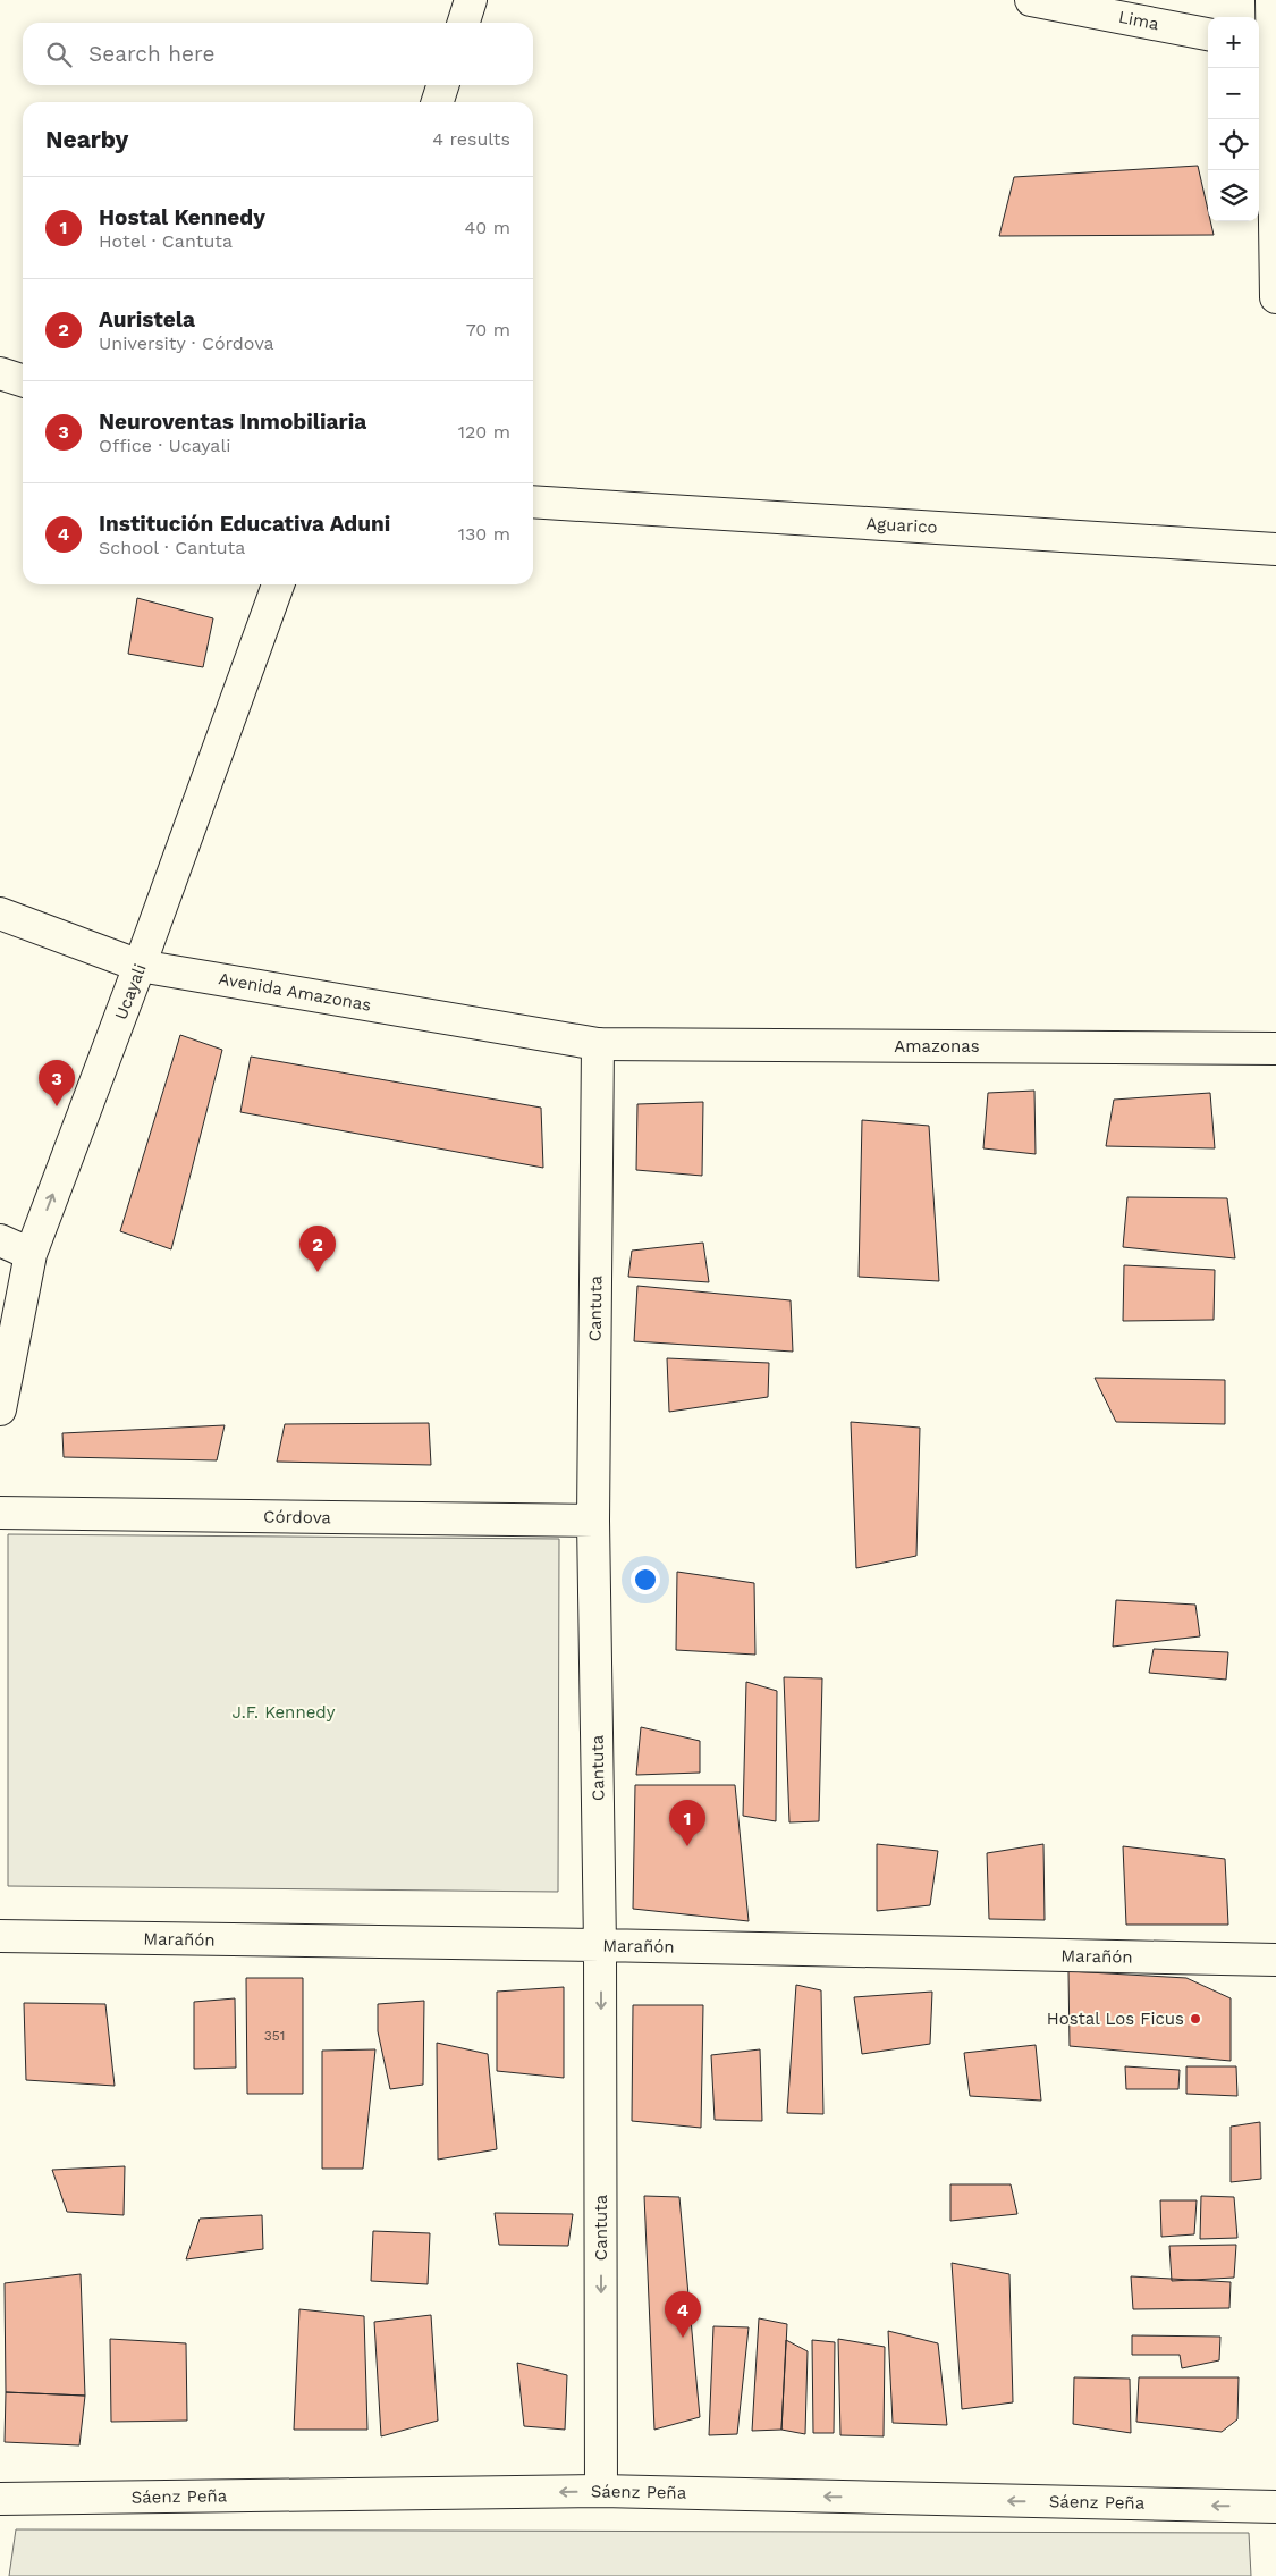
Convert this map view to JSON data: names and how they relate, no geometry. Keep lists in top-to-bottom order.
{
  "streets": {
    "street": [
      "Lima",
      "Aguarico",
      "Ucayali",
      "Avenida Amazonas",
      "Amazonas",
      "Cantuta",
      "Córdova",
      "Marañón",
      "Sáenz Peña"
    ]
  },
  "crossings": [
    ["Ucayali", "Avenida Amazonas"],
    ["Avenida Amazonas", "Amazonas"],
    ["Avenida Amazonas", "Cantuta"],
    ["Amazonas", "Cantuta"],
    ["Cantuta", "Córdova"],
    ["Cantuta", "Marañón"],
    ["Cantuta", "Sáenz Peña"]
  ],
  "one_way": ["Ucayali", "Cantuta", "Sáenz Peña"],
  "parks": ["J.F. Kennedy"],
  "places": ["Hostal Los Ficus"],
  "house_numbers": ["351"],
  "page": {
    "map_buttons": ["+", "−"],
    "search": "Search here",
    "heading": ["Nearby", "4 results"],
    "list": [
      {
        "mark": "1",
        "name": "Hostal Kennedy",
        "note": "Hotel · Cantuta",
        "value": "40 m"
      },
      {
        "mark": "2",
        "name": "Auristela",
        "note": "University · Córdova",
        "value": "70 m"
      },
      {
        "mark": "3",
        "name": "Neuroventas Inmobiliaria",
        "note": "Office · Ucayali",
        "value": "120 m"
      },
      {
        "mark": "4",
        "name": "Institución Educativa Aduni",
        "note": "School · Cantuta",
        "value": "130 m"
      }
    ],
    "pins": [
      "3",
      "2",
      "1",
      "4"
    ]
  }
}
